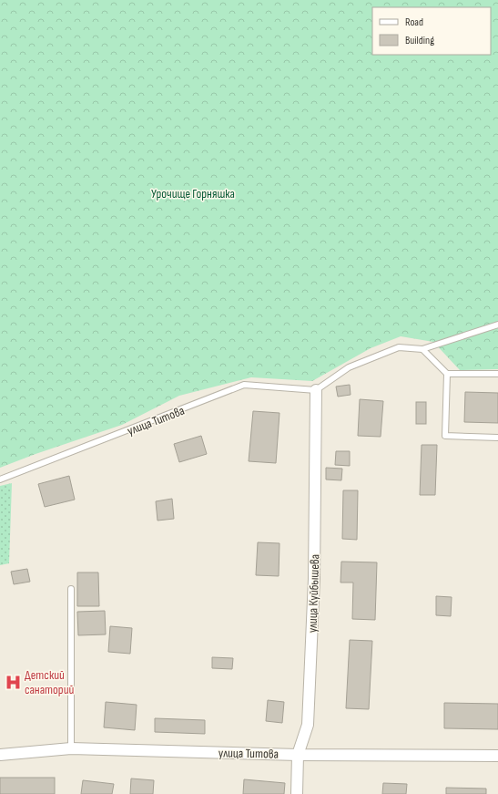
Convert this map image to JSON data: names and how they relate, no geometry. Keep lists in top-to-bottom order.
{
  "streets": {
    "street": ["улица Титова", "улица Куйбышева"]
  },
  "crossings": [
    ["улица Титова", "улица Куйбышева"]
  ],
  "parks": ["Урочище Горняшка"],
  "places": {
    "hospital": ["Детский санаторий"]
  },
  "legend": ["Road", "Building"]
}
